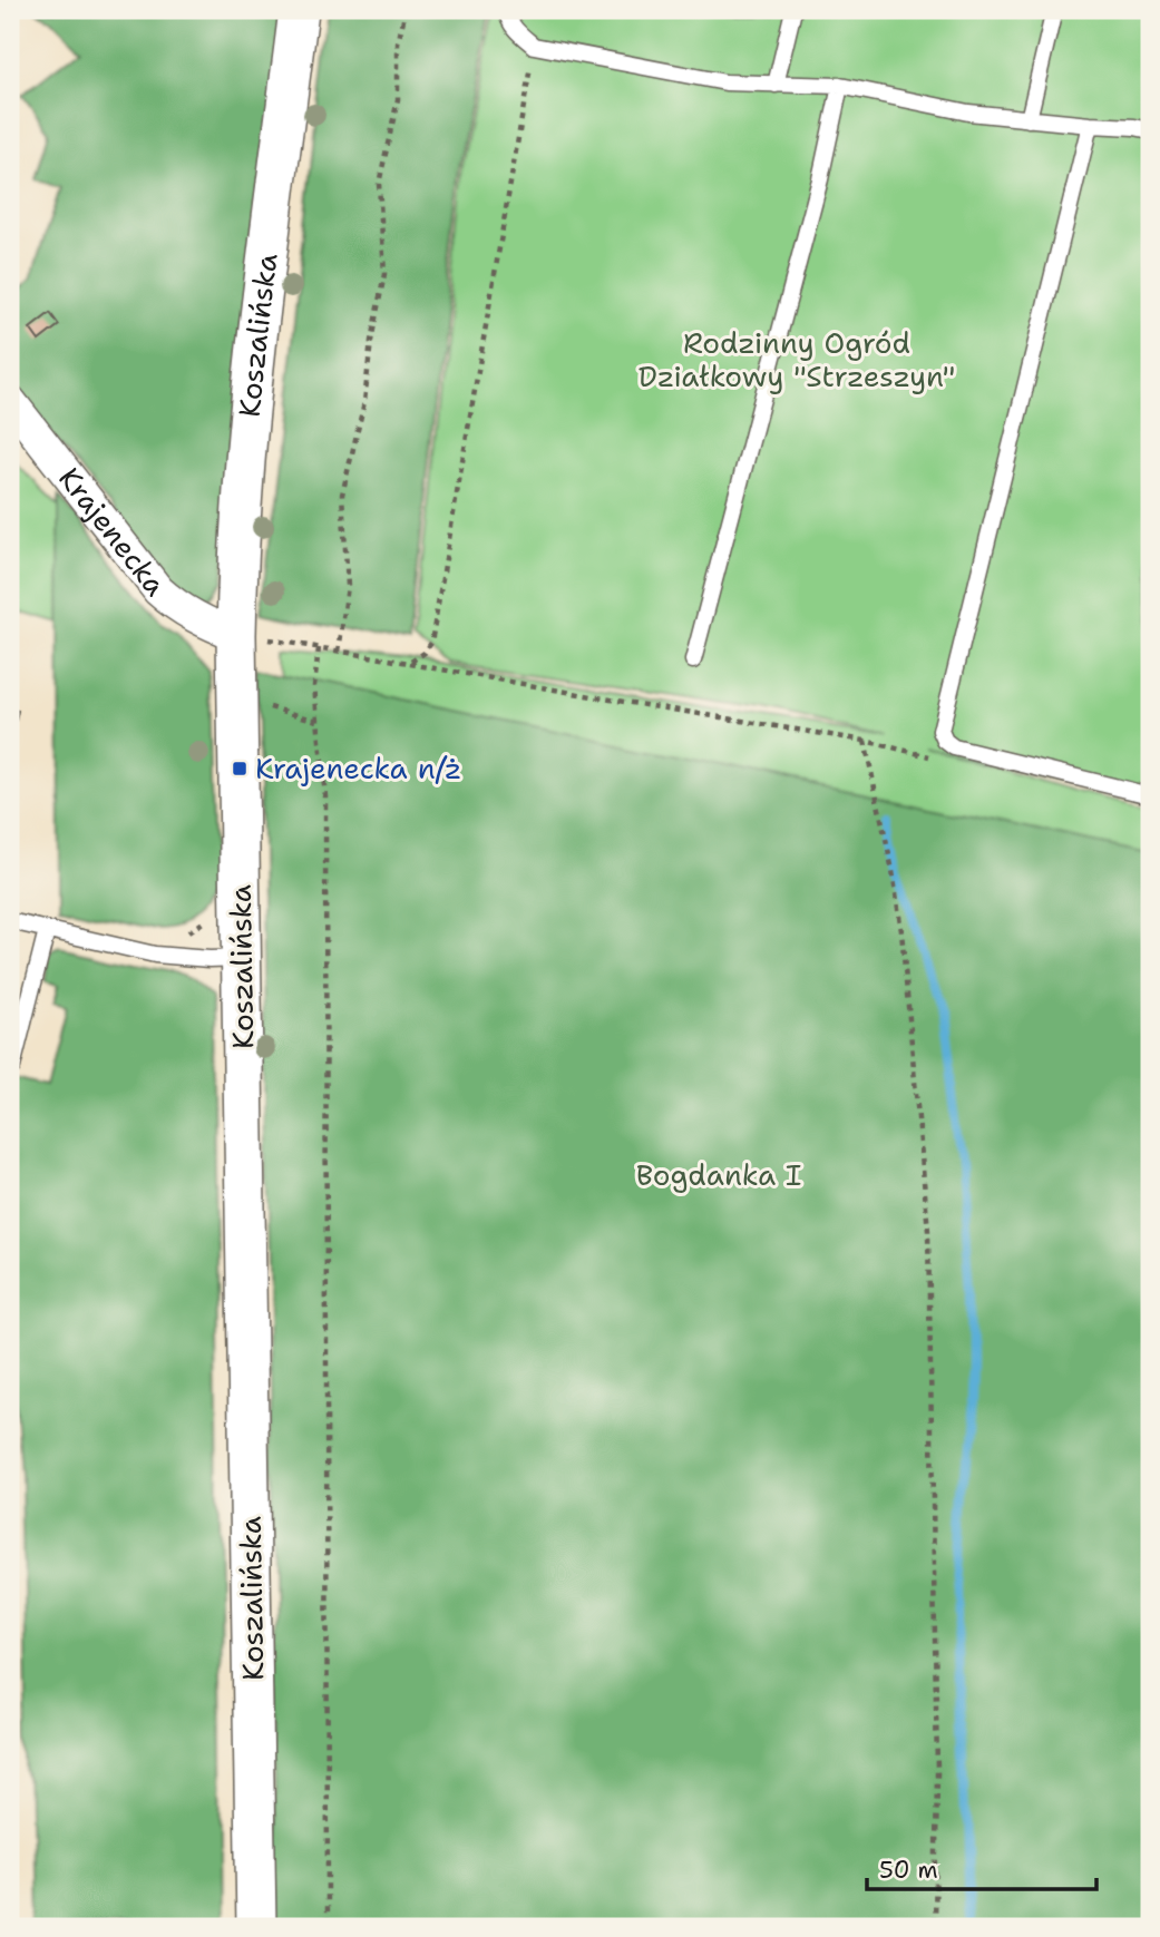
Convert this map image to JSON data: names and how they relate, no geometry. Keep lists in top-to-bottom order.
{
  "streets": {
    "street": ["Koszalińska", "Krajenecka"]
  },
  "crossings": [
    ["Koszalińska", "Krajenecka"]
  ],
  "parks": ["Rodzinny Ogród Działkowy \"Strzeszyn\"", "Bogdanka I"],
  "places": {
    "transit": ["Krajenecka n/ż"]
  },
  "scale_bar": "50 m"
}
